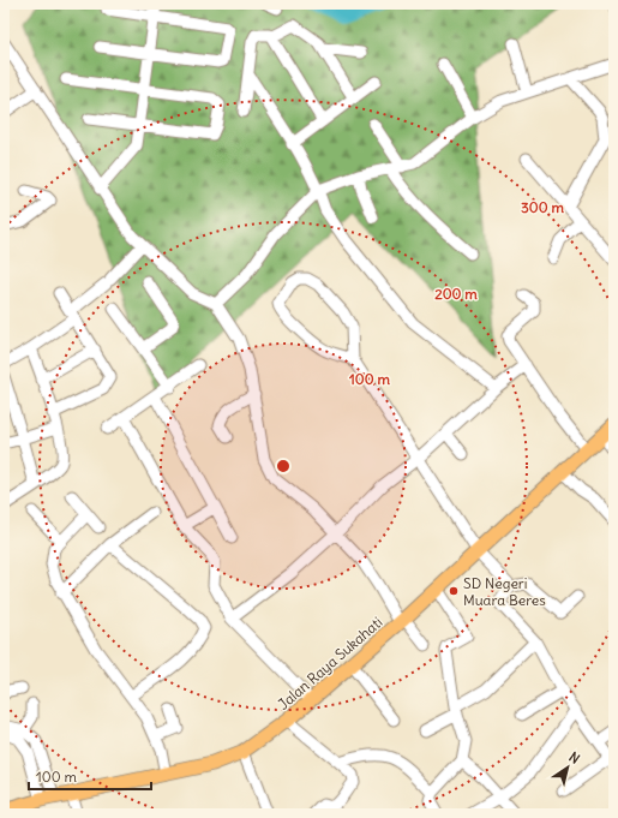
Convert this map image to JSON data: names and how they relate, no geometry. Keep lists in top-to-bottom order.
{
  "streets": {
    "main road": ["Jalan Raya Sukahati"]
  },
  "places": ["SD Negeri Muara Beres"],
  "scale_bar": "100 m",
  "north": "top right",
  "rings": ["300 m", "200 m", "100 m"]
}
